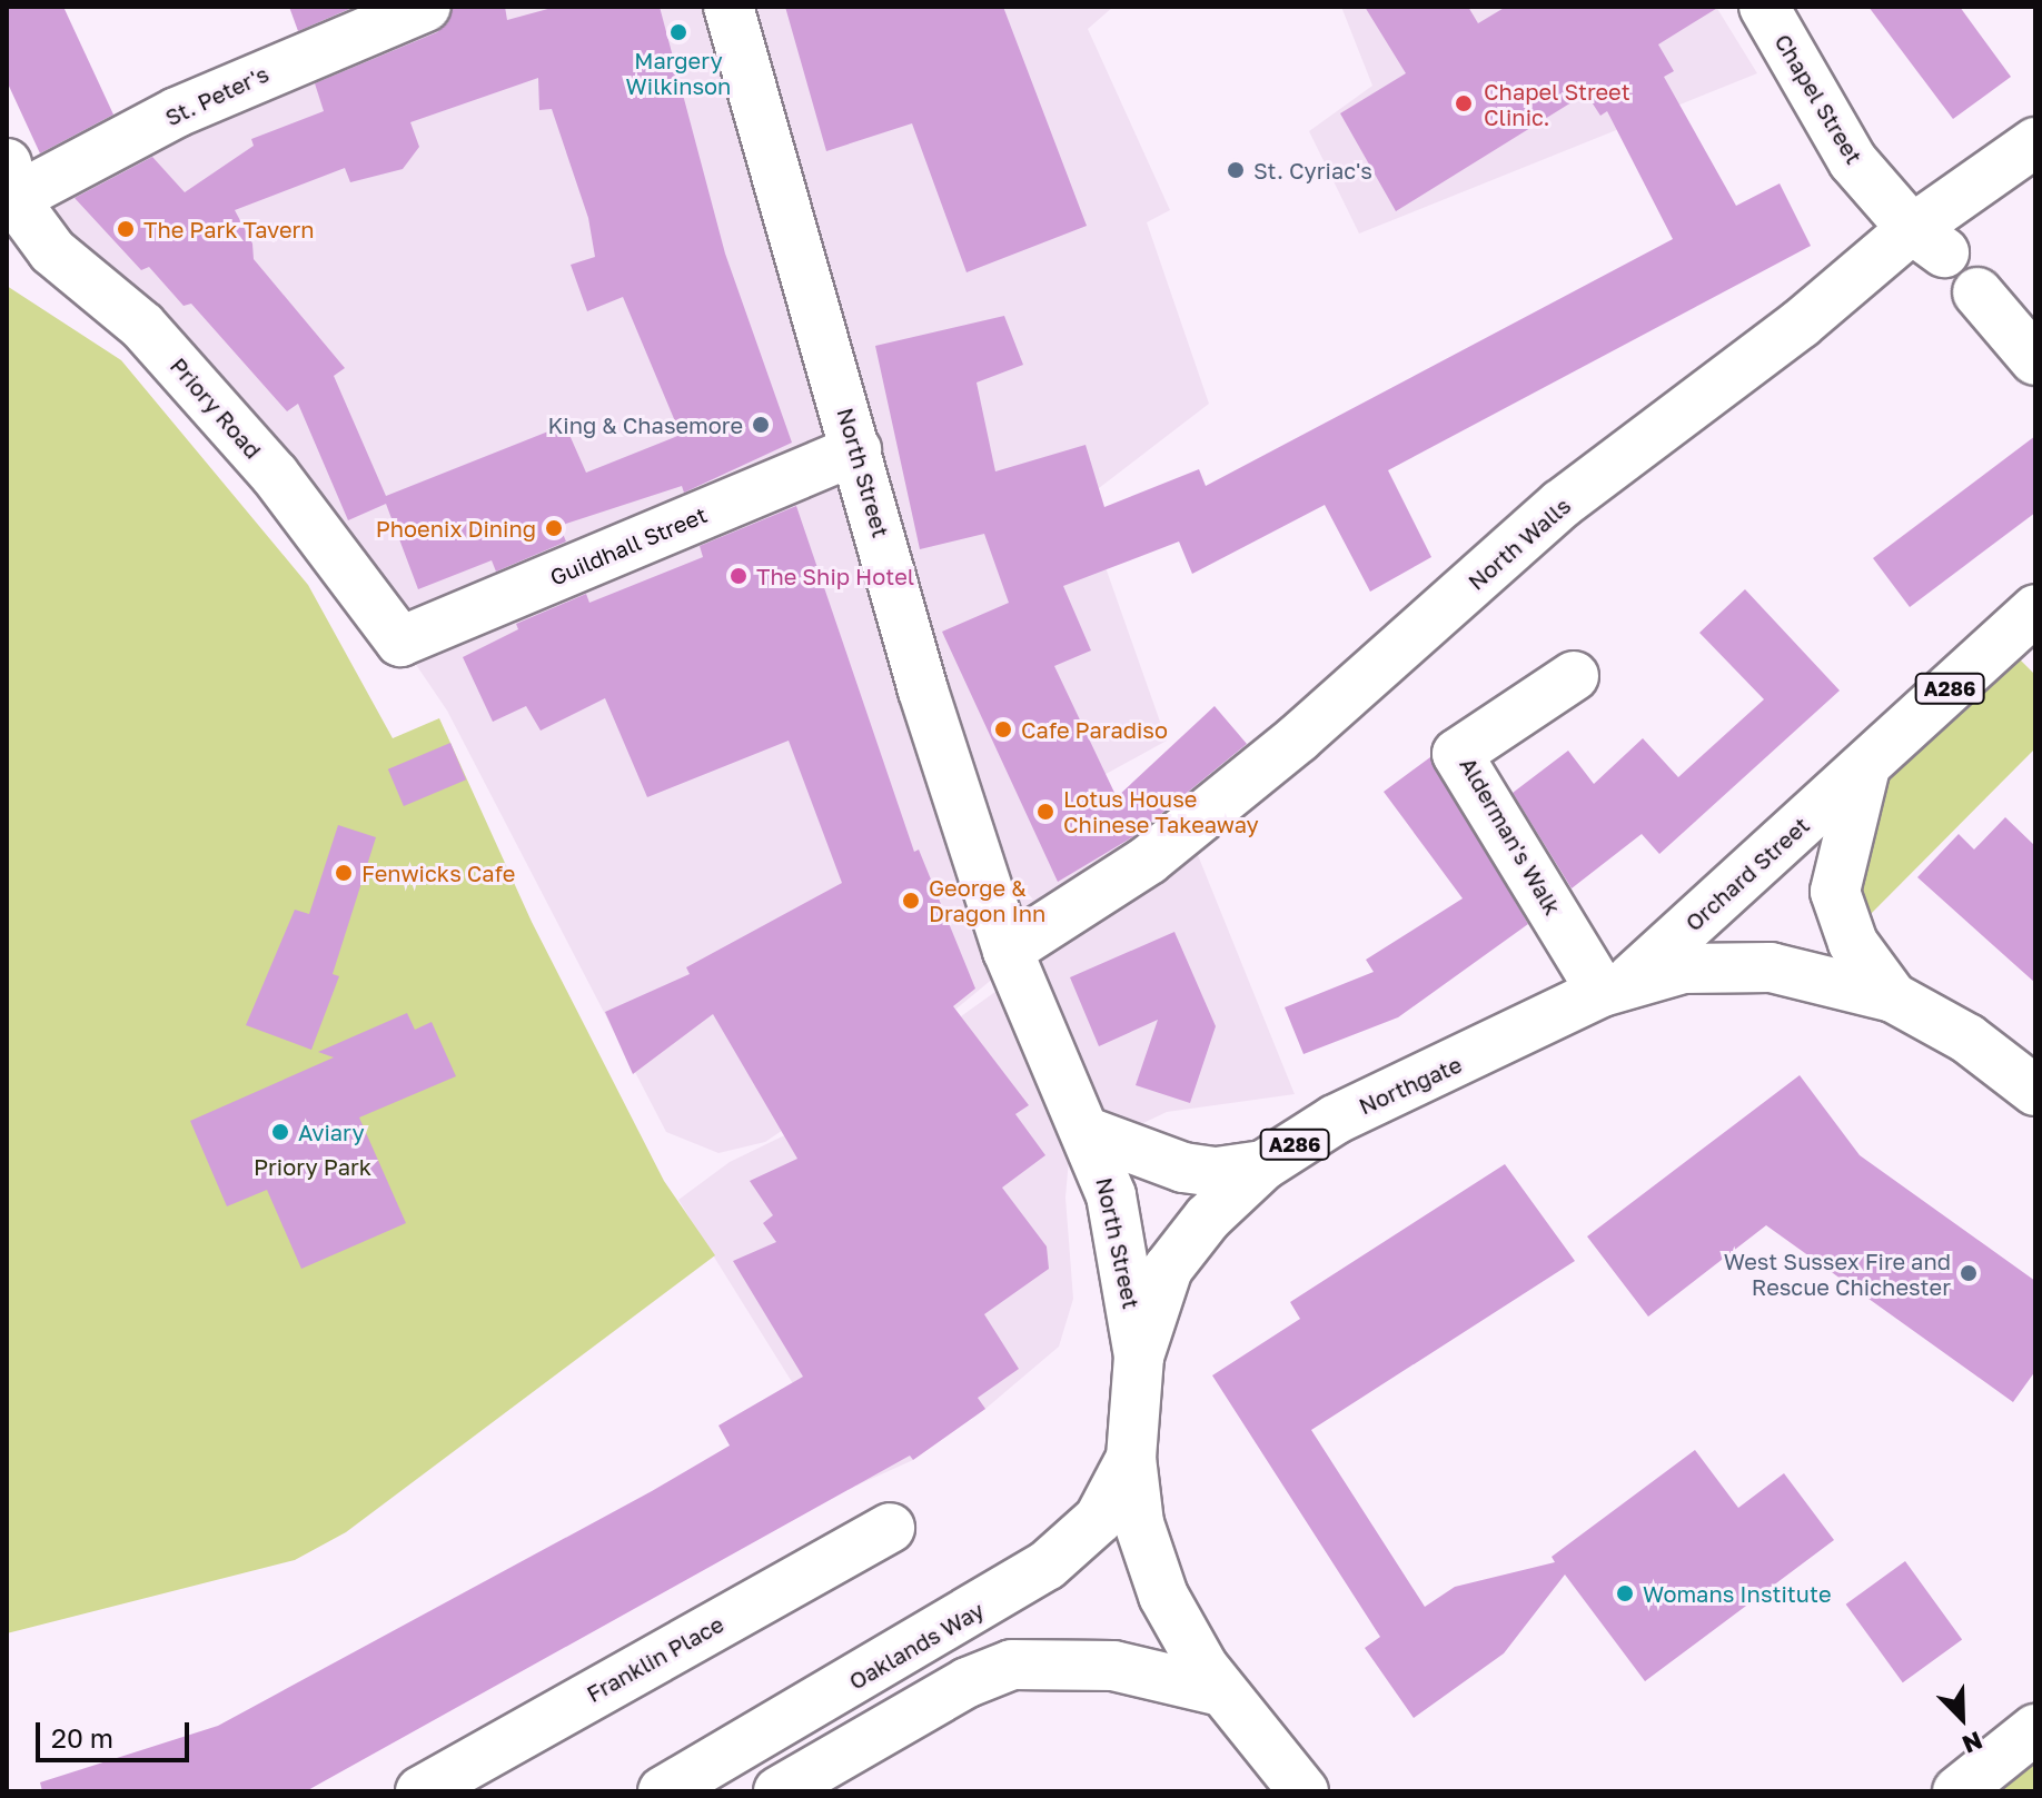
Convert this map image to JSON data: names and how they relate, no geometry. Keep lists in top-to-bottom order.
{
  "streets": {
    "street": [
      "St. Peter's",
      "Chapel Street",
      "Priory Road",
      "North Street",
      "North Walls",
      "Guildhall Street",
      "A286",
      "Alderman's Walk",
      "Orchard Street",
      "Northgate",
      "Oaklands Way",
      "Franklin Place"
    ]
  },
  "crossings": [
    ["St. Peter's", "Priory Road"],
    ["Chapel Street", "North Walls"],
    ["Priory Road", "Guildhall Street"],
    ["North Street", "North Walls"],
    ["North Street", "Guildhall Street"],
    ["North Street", "Northgate"],
    ["A286", "Orchard Street"],
    ["A286", "Northgate"],
    ["Alderman's Walk", "Orchard Street"],
    ["Alderman's Walk", "Northgate"],
    ["Orchard Street", "Northgate"],
    ["Northgate", "Oaklands Way"]
  ],
  "parks": ["Priory Park"],
  "places": [
    "Margery Wilkinson",
    "Chapel Street Clinic.",
    "St. Cyriac's",
    "The Park Tavern",
    "King & Chasemore",
    "Phoenix Dining",
    "The Ship Hotel",
    "Cafe Paradiso",
    "Lotus House Chinese Takeaway",
    "Fenwicks Cafe",
    "George & Dragon Inn",
    "Aviary",
    "West Sussex Fire and Rescue Chichester",
    "Womans Institute"
  ],
  "scale_bar": "20 m",
  "north": "bottom right"
}
